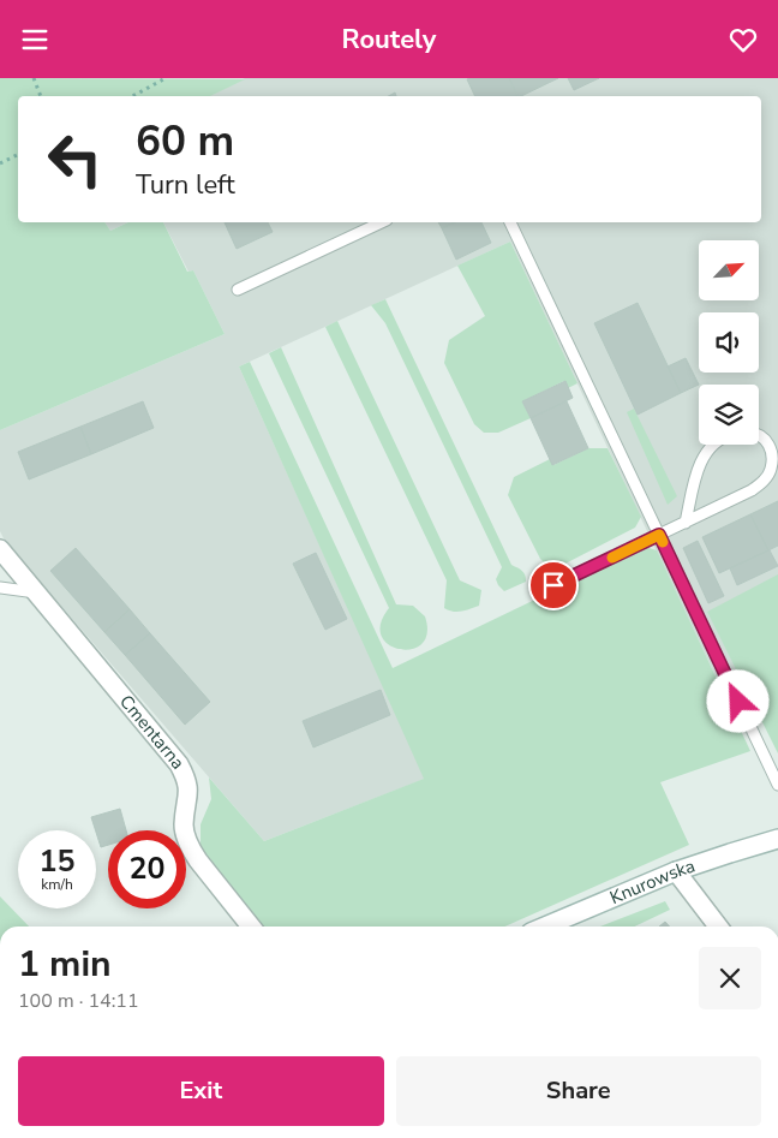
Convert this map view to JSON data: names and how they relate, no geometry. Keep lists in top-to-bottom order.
{
  "streets": {
    "street": ["Cmentarna", "Knurowska"]
  },
  "north": "top right",
  "page": {
    "header": "Routely",
    "turn": ["60 m", "Turn left"],
    "speed": "15 km/h",
    "limit": "20",
    "heading": ["1 min", "100 m · 14:11"],
    "buttons": ["Exit", "Share"]
  }
}
